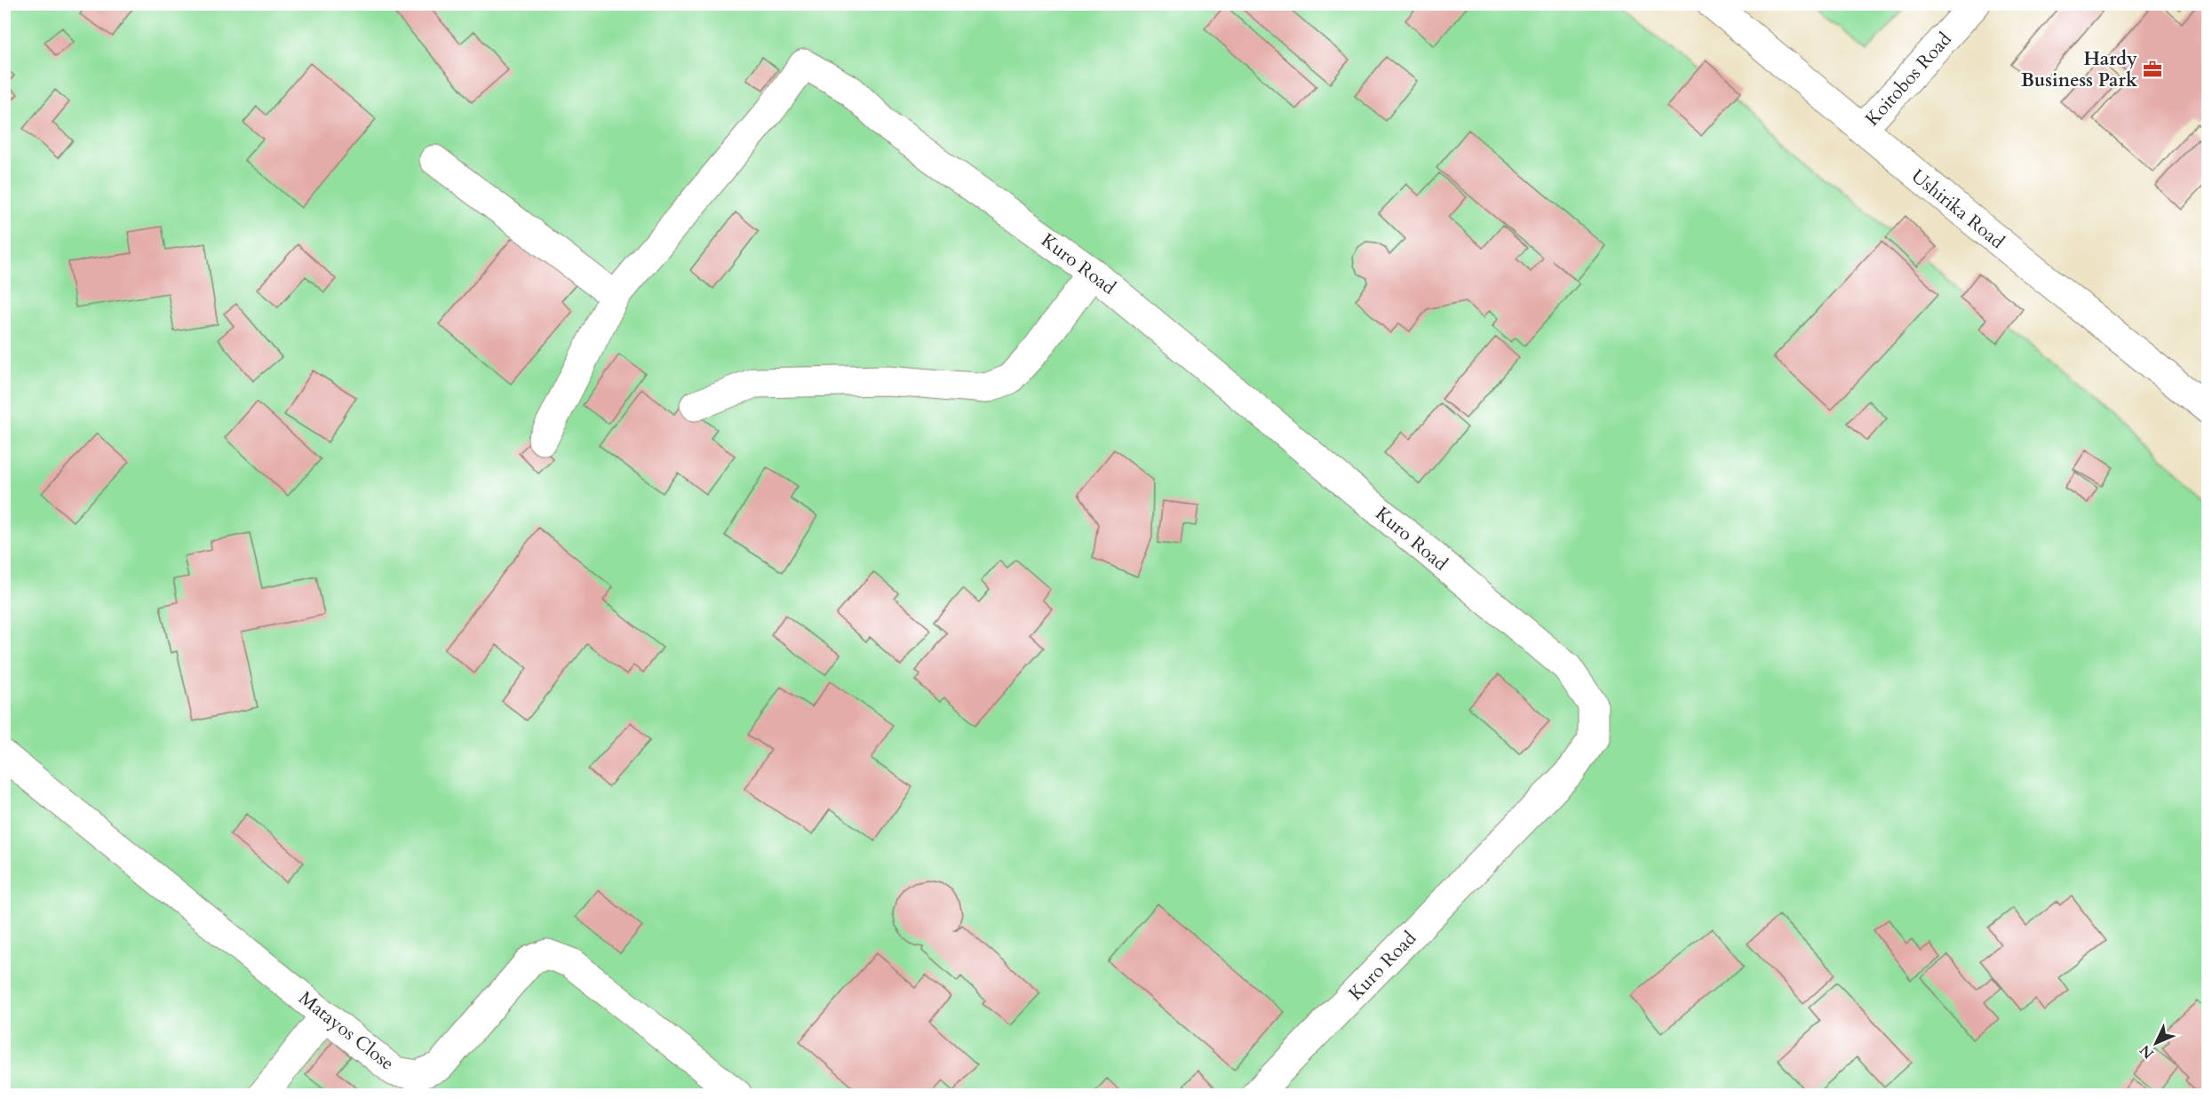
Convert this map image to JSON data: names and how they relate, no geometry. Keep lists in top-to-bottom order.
{
  "streets": {
    "street": [
      "Koitobos Road",
      "Ushirika Road",
      "Kuro Road",
      "Matayos Close"
    ]
  },
  "crossings": [
    ["Koitobos Road", "Ushirika Road"]
  ],
  "places": {
    "office": ["Hardy Business Park"]
  },
  "north": "bottom left"
}
